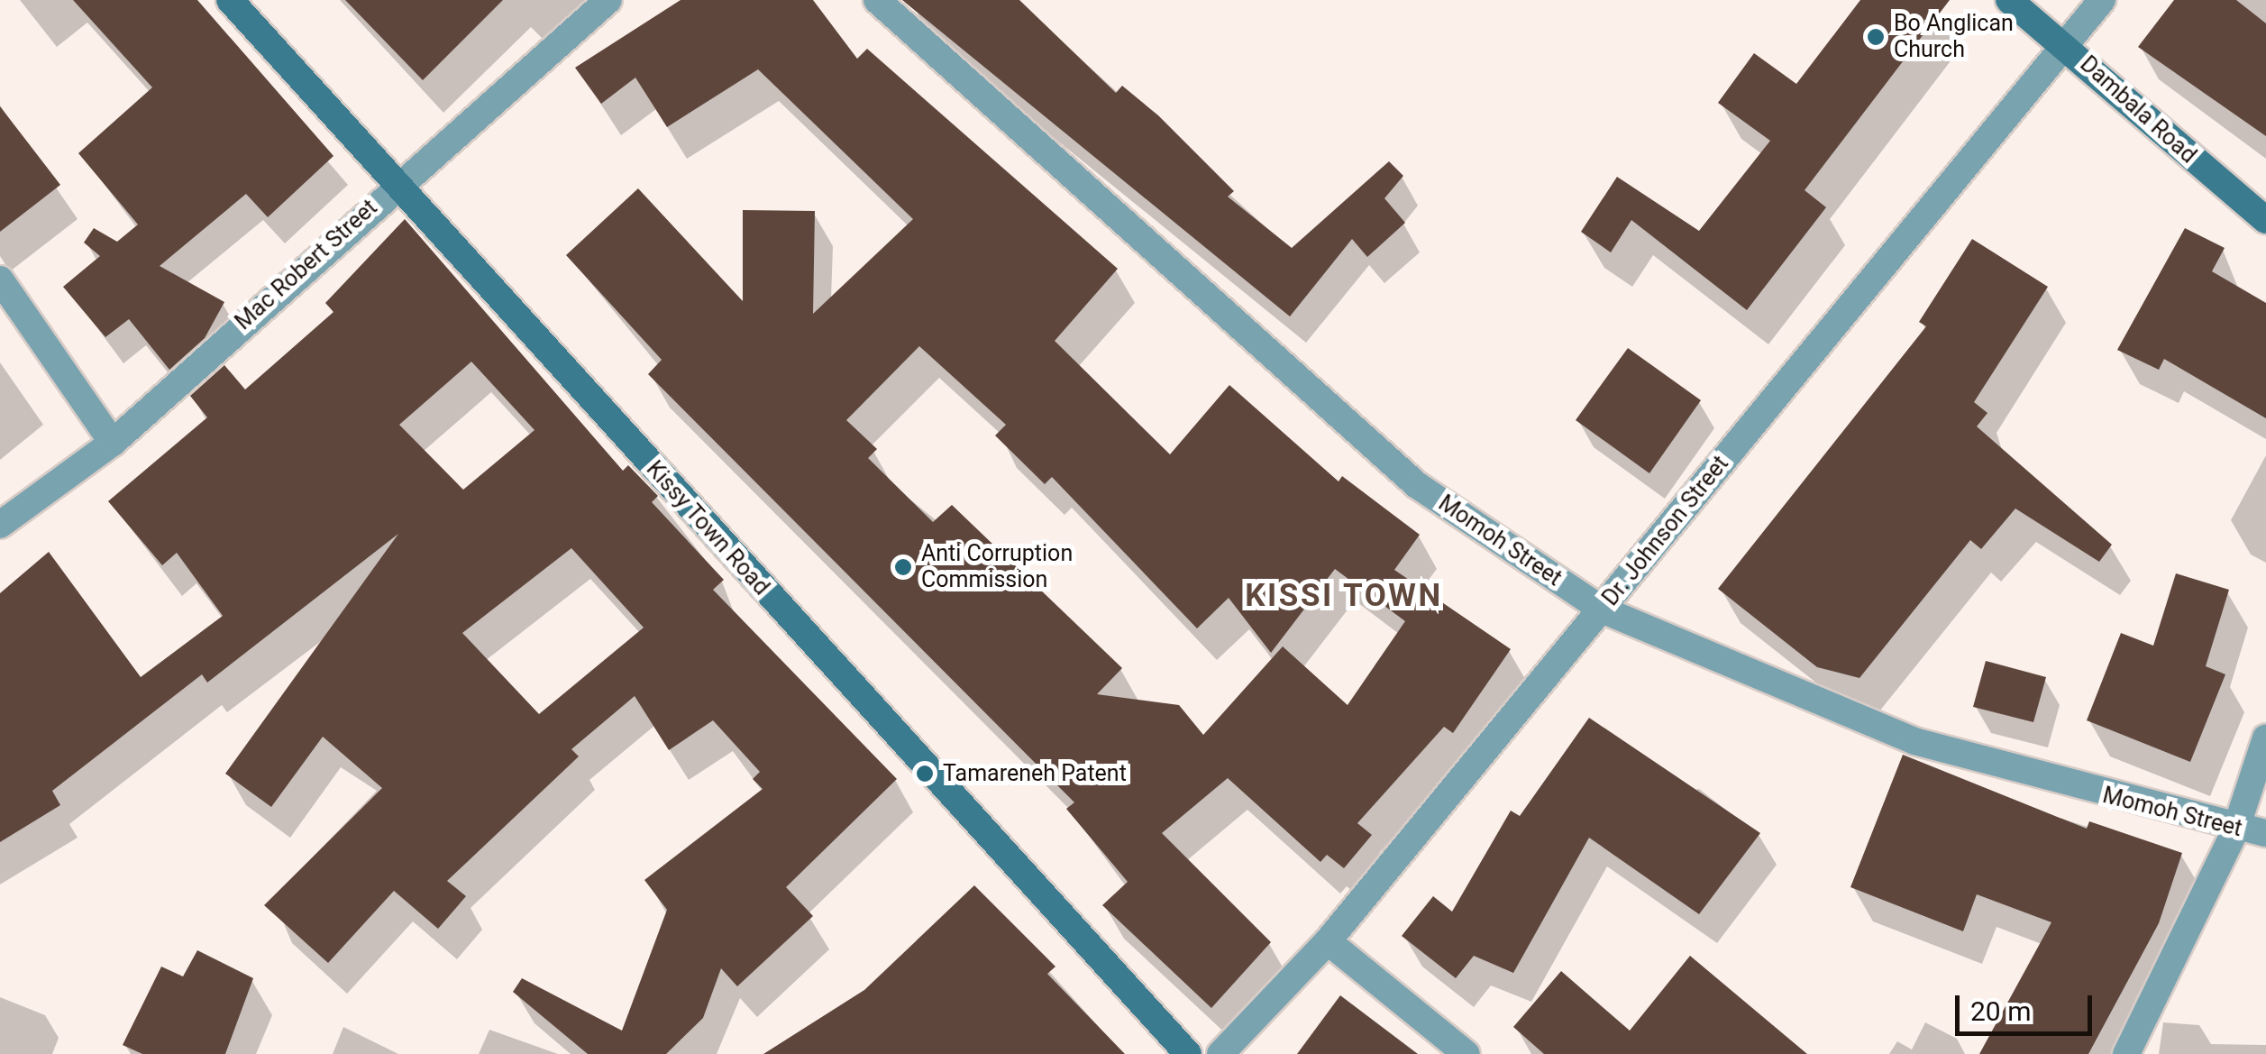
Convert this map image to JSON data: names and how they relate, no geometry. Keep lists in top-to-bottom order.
{
  "streets": {
    "street": [
      "Dambala Road",
      "Mac Robert Street",
      "Kissy Town Road",
      "Dr. Johnson Street",
      "Momoh Street"
    ]
  },
  "crossings": [
    ["Dambala Road", "Dr. Johnson Street"],
    ["Mac Robert Street", "Kissy Town Road"],
    ["Dr. Johnson Street", "Momoh Street"]
  ],
  "districts": ["KISSI TOWN"],
  "places": ["Bo Anglican Church", "Anti Corruption Commission", "Tamareneh Patent"],
  "scale_bar": "20 m"
}
